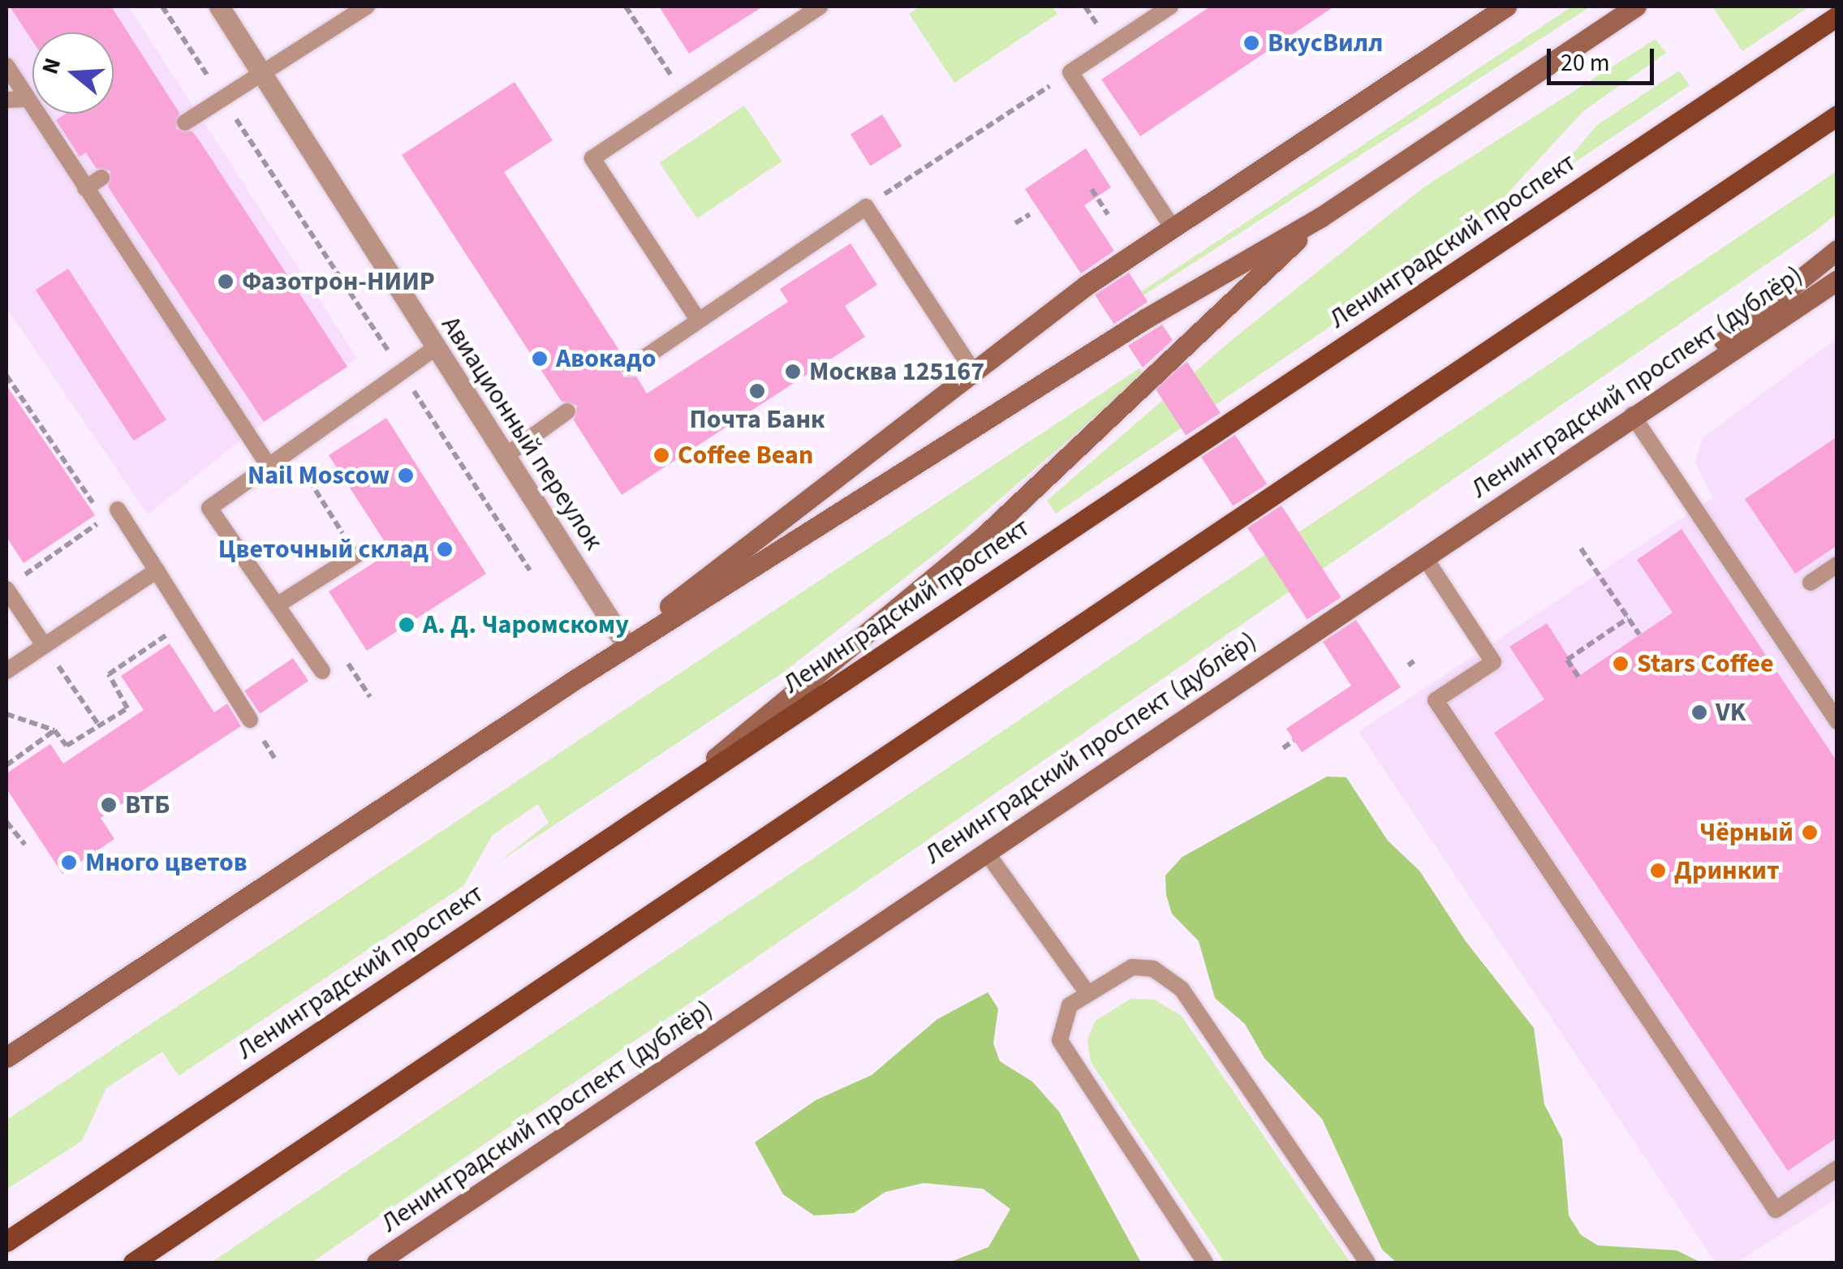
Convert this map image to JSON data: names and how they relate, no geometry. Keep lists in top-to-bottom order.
{
  "streets": {
    "main road": ["Ленинградский проспект", "Ленинградский проспект (дублёр)"],
    "street": ["Авиационный переулок"]
  },
  "places": [
    "ВкусВилл",
    "Фазотрон-НИИР",
    "Авокадо",
    "Москва 125167",
    "Почта Банк",
    "Coffee Bean",
    "Nail Moscow",
    "Цветочный склад",
    "А. Д. Чаромскому",
    "Stars Coffee",
    "VK",
    "ВТБ",
    "Чёрный",
    "Много цветов",
    "Дринкит"
  ],
  "scale_bar": "20 m",
  "north": "left"
}
